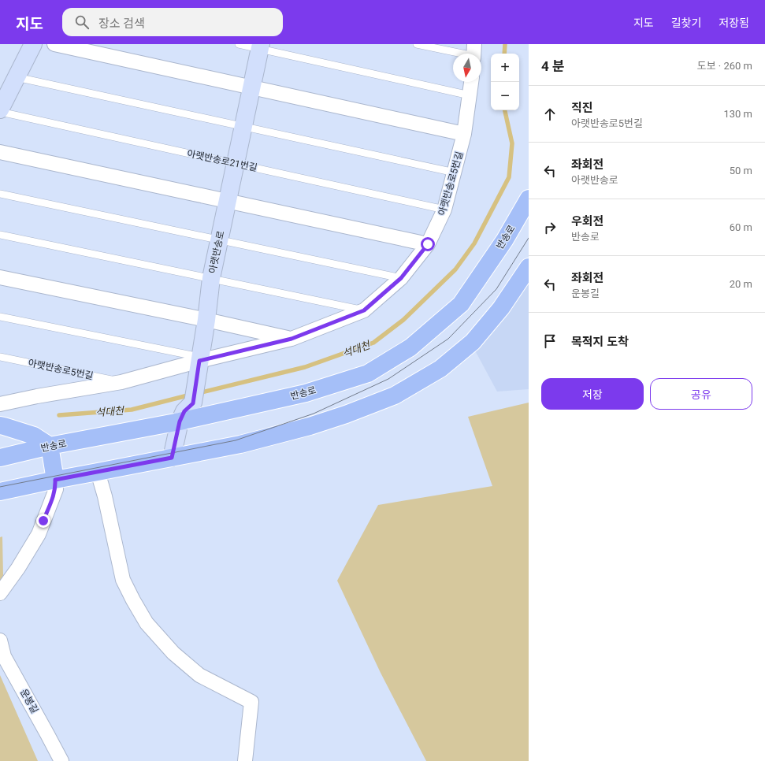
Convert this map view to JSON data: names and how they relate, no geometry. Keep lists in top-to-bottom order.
{
  "streets": {
    "main road": ["반송로", "아랫반송로"],
    "street": ["아랫반송로5번길", "운봉길"],
    "lane": ["아랫반송로21번길"]
  },
  "crossings": [
    ["아랫반송로21번길", "아랫반송로5번길"],
    ["아랫반송로21번길", "아랫반송로"],
    ["아랫반송로5번길", "아랫반송로"],
    ["반송로", "아랫반송로"]
  ],
  "water": ["석대천"],
  "north": "bottom",
  "page": {
    "header": "지도",
    "search": "장소 검색",
    "nav": ["지도", "길찾기", "저장됨"],
    "heading": ["4 분", "도보 · 260 m"],
    "map_buttons": ["+", "−"],
    "list": [
      ["직진", "아랫반송로5번길", "130 m"],
      ["좌회전", "아랫반송로", "50 m"],
      ["우회전", "반송로", "60 m"],
      ["좌회전", "운봉길", "20 m"],
      "목적지 도착"
    ],
    "buttons": ["저장", "공유"]
  }
}
